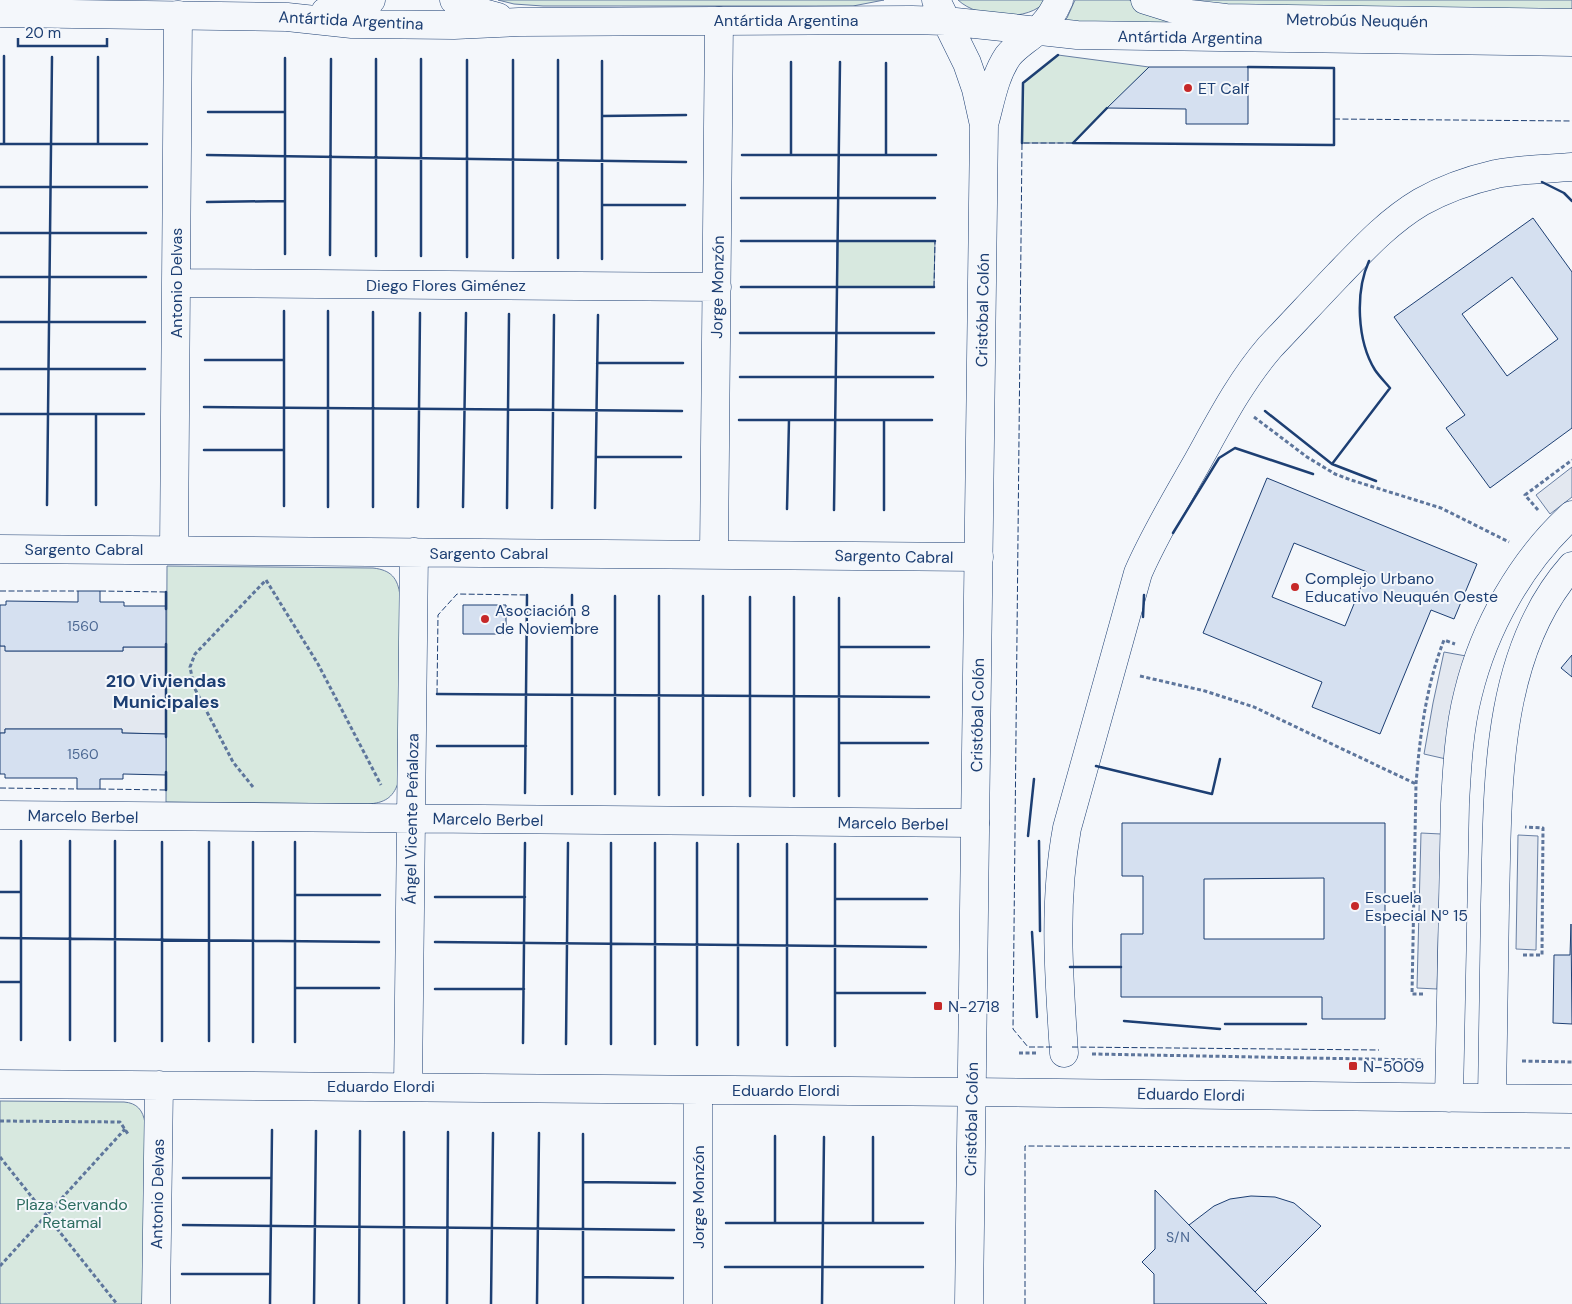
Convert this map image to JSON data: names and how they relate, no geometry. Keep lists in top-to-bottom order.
{
  "streets": {
    "street": [
      "Antártida Argentina",
      "Metrobús Neuquén",
      "Antonio Delvas",
      "Diego Flores Giménez",
      "Jorge Monzón",
      "Cristóbal Colón",
      "Sargento Cabral",
      "Marcelo Berbel",
      "Ángel Vicente Peñaloza",
      "Eduardo Elordi"
    ]
  },
  "crossings": [
    ["Antártida Argentina", "Antonio Delvas"],
    ["Antártida Argentina", "Jorge Monzón"],
    ["Antártida Argentina", "Cristóbal Colón"],
    ["Antonio Delvas", "Diego Flores Giménez"],
    ["Antonio Delvas", "Sargento Cabral"],
    ["Antonio Delvas", "Eduardo Elordi"],
    ["Diego Flores Giménez", "Jorge Monzón"],
    ["Jorge Monzón", "Sargento Cabral"],
    ["Jorge Monzón", "Eduardo Elordi"],
    ["Cristóbal Colón", "Sargento Cabral"],
    ["Cristóbal Colón", "Marcelo Berbel"],
    ["Cristóbal Colón", "Eduardo Elordi"],
    ["Sargento Cabral", "Ángel Vicente Peñaloza"],
    ["Marcelo Berbel", "Ángel Vicente Peñaloza"],
    ["Ángel Vicente Peñaloza", "Eduardo Elordi"]
  ],
  "districts": ["210 Viviendas Municipales"],
  "parks": ["Plaza Servando Retamal"],
  "places": {
    "other": [
      "ET Calf",
      "Complejo Urbano Educativo Neuquén Oeste",
      "Asociación 8 de Noviembre",
      "Escuela Especial Nº 15"
    ],
    "transit": ["N-2718", "N-5009"]
  },
  "house_numbers": ["1560", "1560", "S/N"],
  "scale_bar": "20 m"
}
